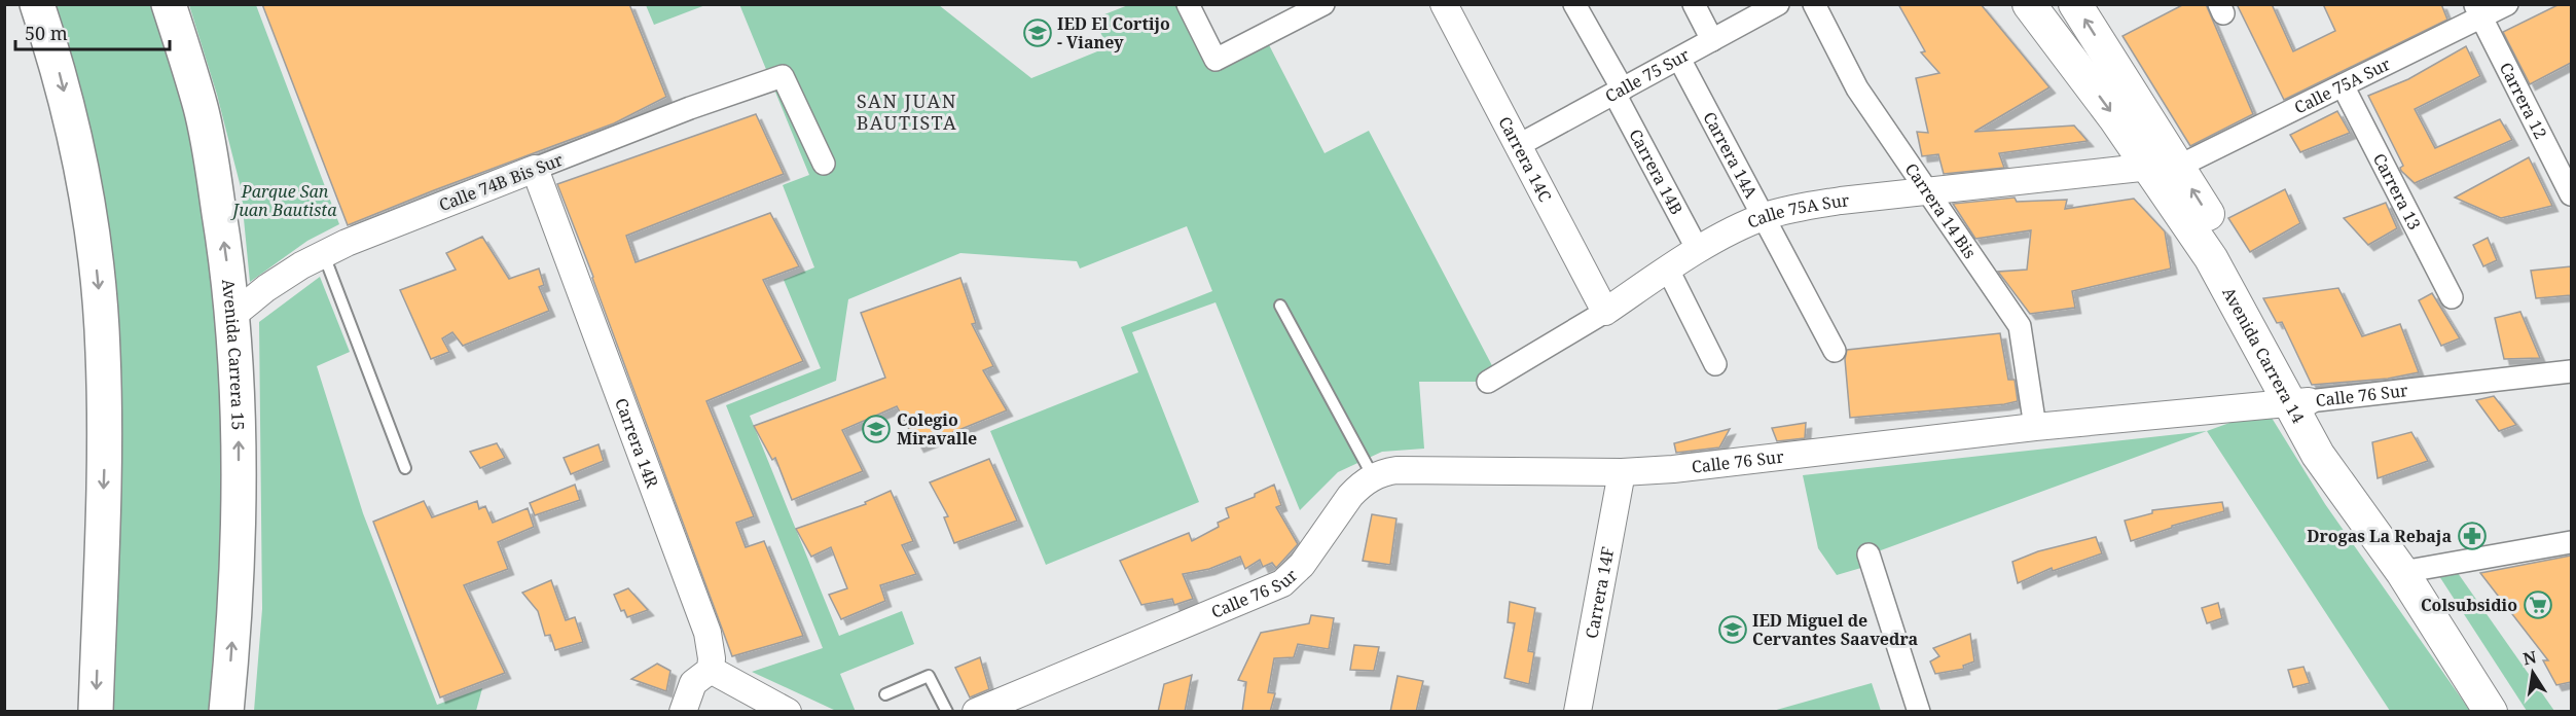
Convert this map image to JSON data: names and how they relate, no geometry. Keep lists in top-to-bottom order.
{
  "streets": {
    "highway": ["Avenida Carrera 15"],
    "main road": ["Avenida Carrera 14"],
    "street": [
      "Calle 75 Sur",
      "Calle 75A Sur",
      "Carrera 12",
      "Carrera 14A",
      "Carrera 14C",
      "Carrera 14B",
      "Calle 74B Bis Sur",
      "Carrera 13",
      "Carrera 14 Bis",
      "Calle 76 Sur",
      "Carrera 14R",
      "Carrera 14F"
    ]
  },
  "crossings": [
    ["Calle 75 Sur", "Carrera 14A"],
    ["Calle 75 Sur", "Carrera 14C"],
    ["Calle 75 Sur", "Carrera 14B"],
    ["Calle 75A Sur", "Carrera 12"],
    ["Calle 75A Sur", "Carrera 14A"],
    ["Calle 75A Sur", "Carrera 14C"],
    ["Calle 75A Sur", "Carrera 14B"],
    ["Calle 75A Sur", "Carrera 13"],
    ["Calle 75A Sur", "Carrera 14 Bis"],
    ["Calle 75A Sur", "Avenida Carrera 14"],
    ["Calle 74B Bis Sur", "Avenida Carrera 15"],
    ["Calle 74B Bis Sur", "Carrera 14R"],
    ["Carrera 14 Bis", "Calle 76 Sur"],
    ["Avenida Carrera 14", "Calle 76 Sur"],
    ["Calle 76 Sur", "Carrera 14F"]
  ],
  "districts": ["SAN JUAN BAUTISTA"],
  "parks": ["Parque San Juan Bautista"],
  "places": {
    "school or university": ["IED El Cortijo - Vianey", "Colegio Miravalle", "IED Miguel de Cervantes Saavedra"],
    "pharmacy": ["Drogas La Rebaja"],
    "supermarket": ["Colsubsidio"]
  },
  "scale_bar": "50 m",
  "north": "top"
}
